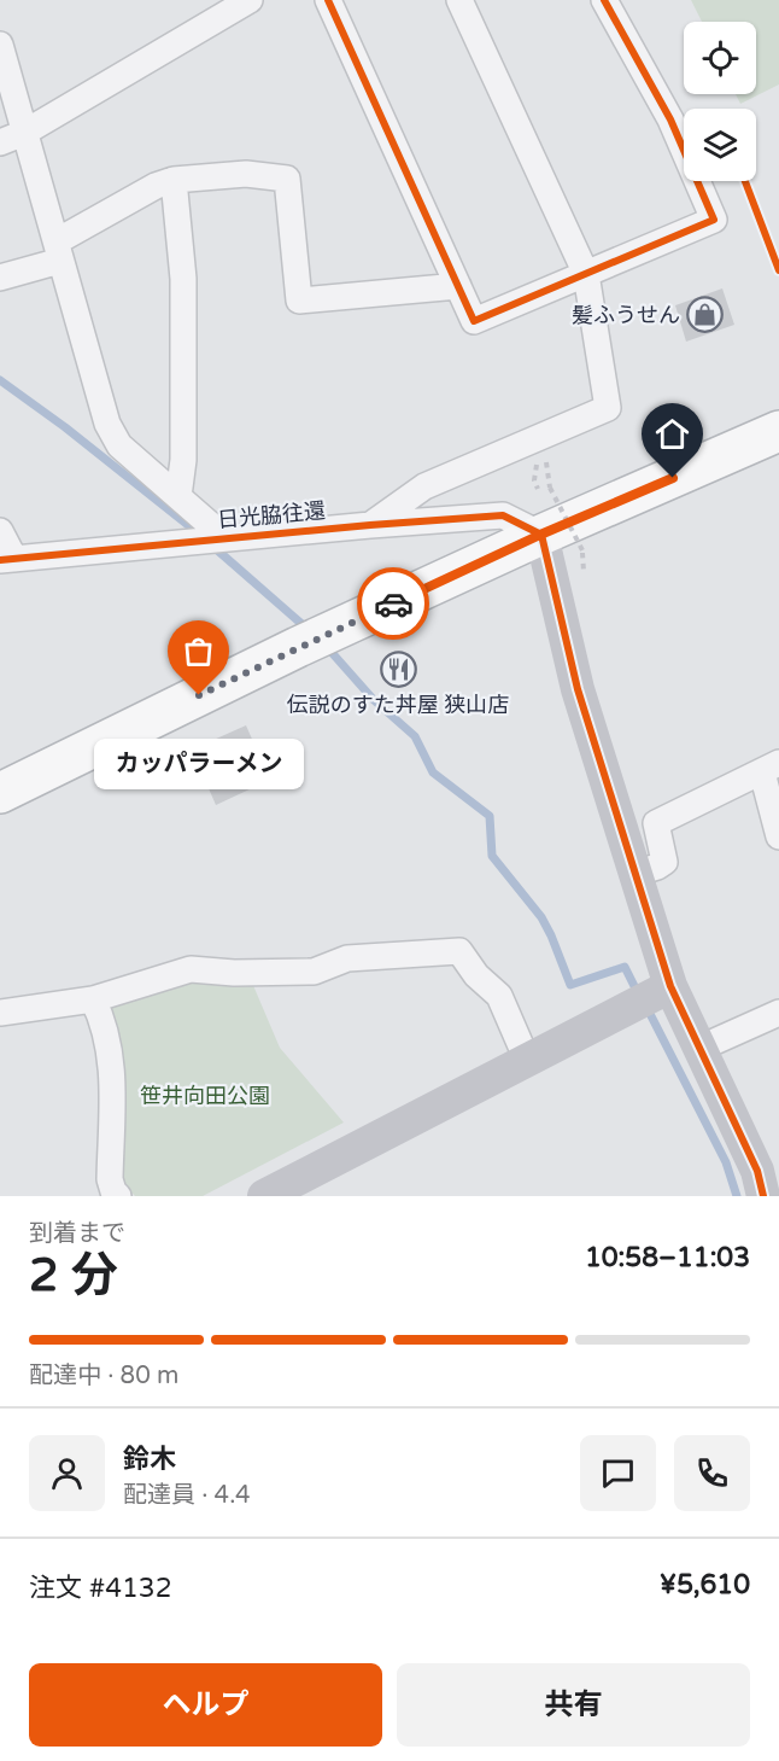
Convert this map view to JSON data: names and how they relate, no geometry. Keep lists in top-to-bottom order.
{
  "streets": {
    "street": ["日光脇往還"]
  },
  "parks": ["笹井向田公園"],
  "places": {
    "shop": ["髪ふうせん"],
    "restaurant": ["伝説のすた丼屋 狭山店"],
    "other": ["カッパラーメン"]
  },
  "page": {
    "bubble": "カッパラーメン",
    "heading": ["2 分", "到着まで", "10:58–11:03"],
    "panel": [
      "鈴木",
      "配達員 · 4.4",
      "注文 #4132",
      "¥5,610"
    ],
    "bar": "配達中 · 80 m",
    "buttons": ["ヘルプ", "共有"]
  }
}
